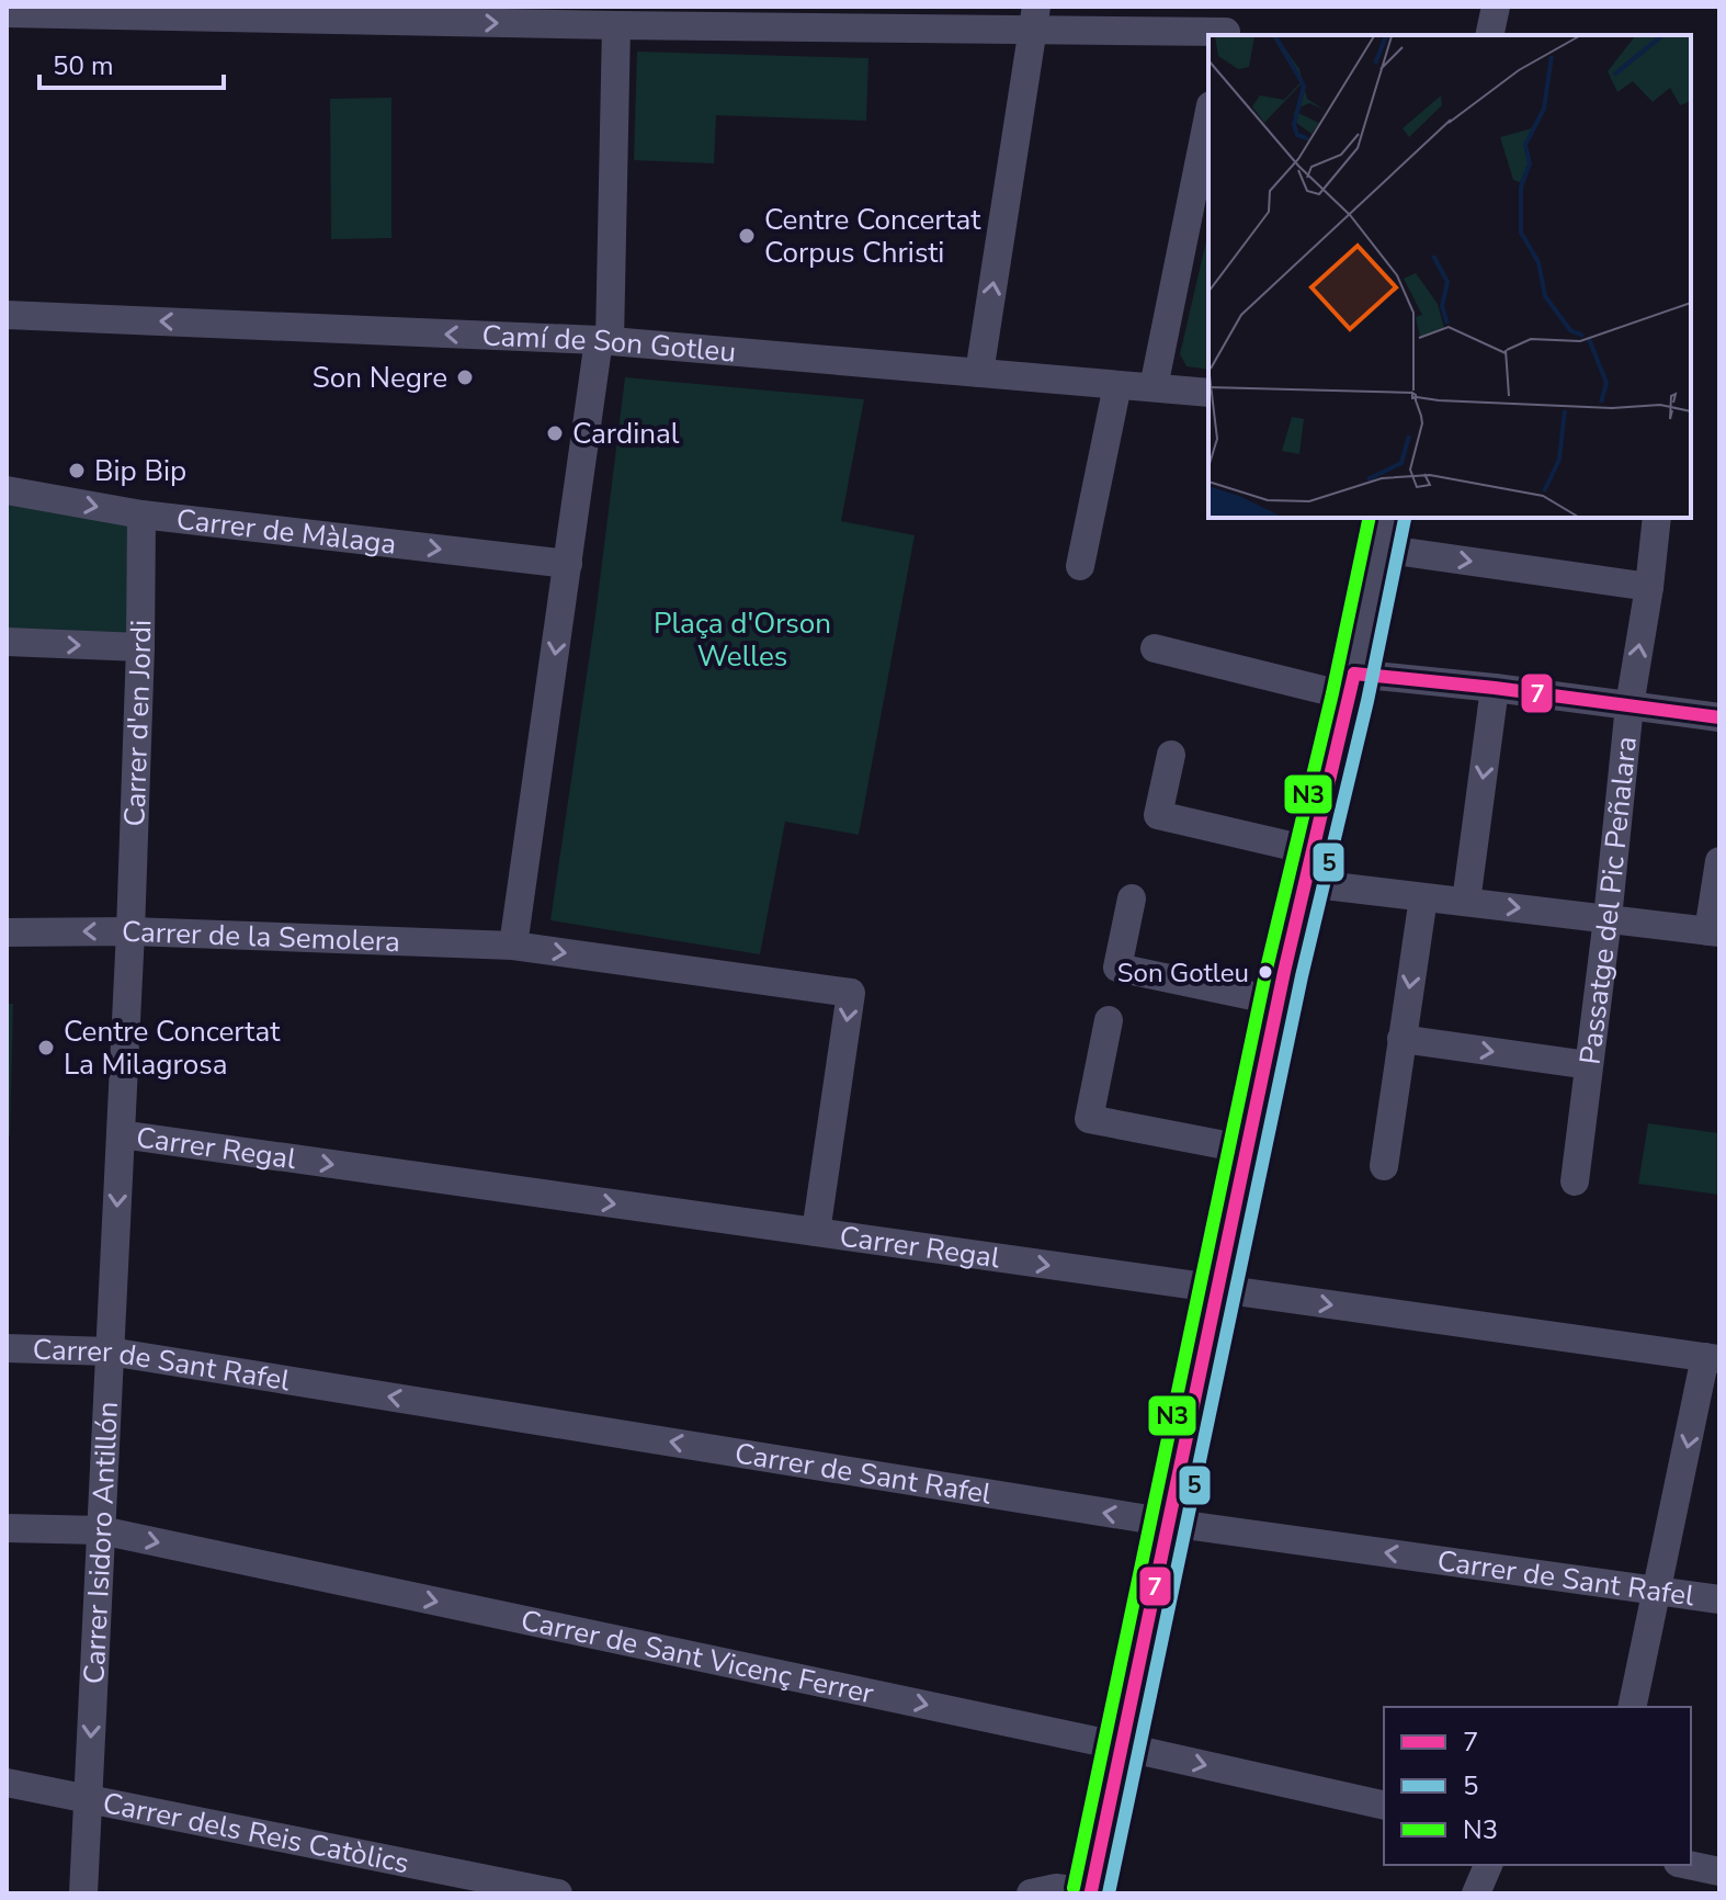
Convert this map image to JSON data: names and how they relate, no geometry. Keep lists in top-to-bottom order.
{
  "streets": {
    "street": [
      "Camí de Son Gotleu",
      "Carrer de Màlaga",
      "Carrer d'en Jordi",
      "Passatge del Pic Peñalara",
      "Carrer de la Semolera",
      "Carrer Regal",
      "Carrer de Sant Rafel",
      "Carrer Isidoro Antillón",
      "Carrer de Sant Vicenç Ferrer",
      "Carrer dels Reis Catòlics"
    ]
  },
  "crossings": [
    ["Carrer de Màlaga", "Carrer d'en Jordi"],
    ["Carrer d'en Jordi", "Carrer de la Semolera"],
    ["Carrer d'en Jordi", "Carrer Isidoro Antillón"],
    ["Carrer de la Semolera", "Carrer Isidoro Antillón"],
    ["Carrer Regal", "Carrer Isidoro Antillón"],
    ["Carrer de Sant Rafel", "Carrer Isidoro Antillón"],
    ["Carrer Isidoro Antillón", "Carrer de Sant Vicenç Ferrer"],
    ["Carrer Isidoro Antillón", "Carrer dels Reis Catòlics"]
  ],
  "one_way": [
    "Camí de Son Gotleu",
    "Carrer de Màlaga",
    "Carrer Regal",
    "Carrer de Sant Rafel",
    "Carrer Isidoro Antillón",
    "Carrer de Sant Vicenç Ferrer"
  ],
  "parks": ["Plaça d'Orson Welles"],
  "places": [
    "Centre Concertat Corpus Christi",
    "Son Negre",
    "Cardinal",
    "Bip Bip",
    "Son Gotleu",
    "Centre Concertat La Milagrosa"
  ],
  "lines": ["transit line N3", "transit line 5", "transit line 7"],
  "legend": ["7", "5", "N3"],
  "scale_bar": "50 m"
}
